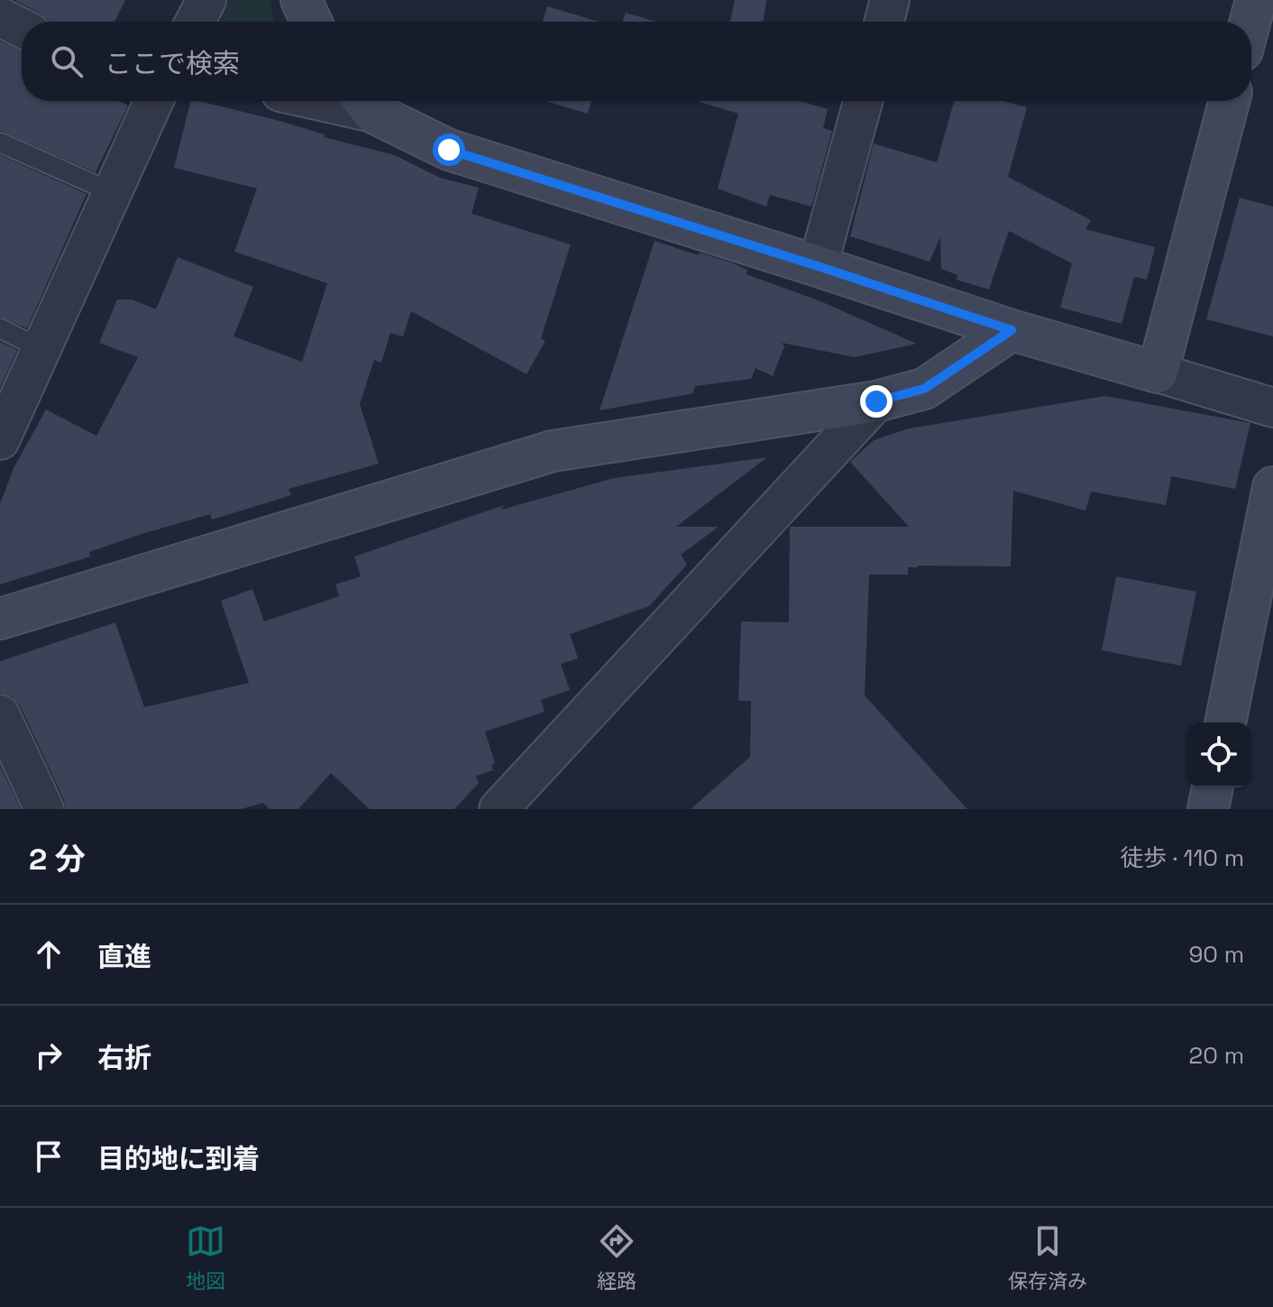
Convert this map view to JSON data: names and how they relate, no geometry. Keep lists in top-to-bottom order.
{
  "page": {
    "search": "ここで検索",
    "heading": ["2 分", "徒歩 · 110 m"],
    "list": [
      ["直進", "90 m"],
      ["右折", "20 m"],
      "目的地に到着"
    ],
    "nav": ["地図", "経路", "保存済み"]
  }
}
